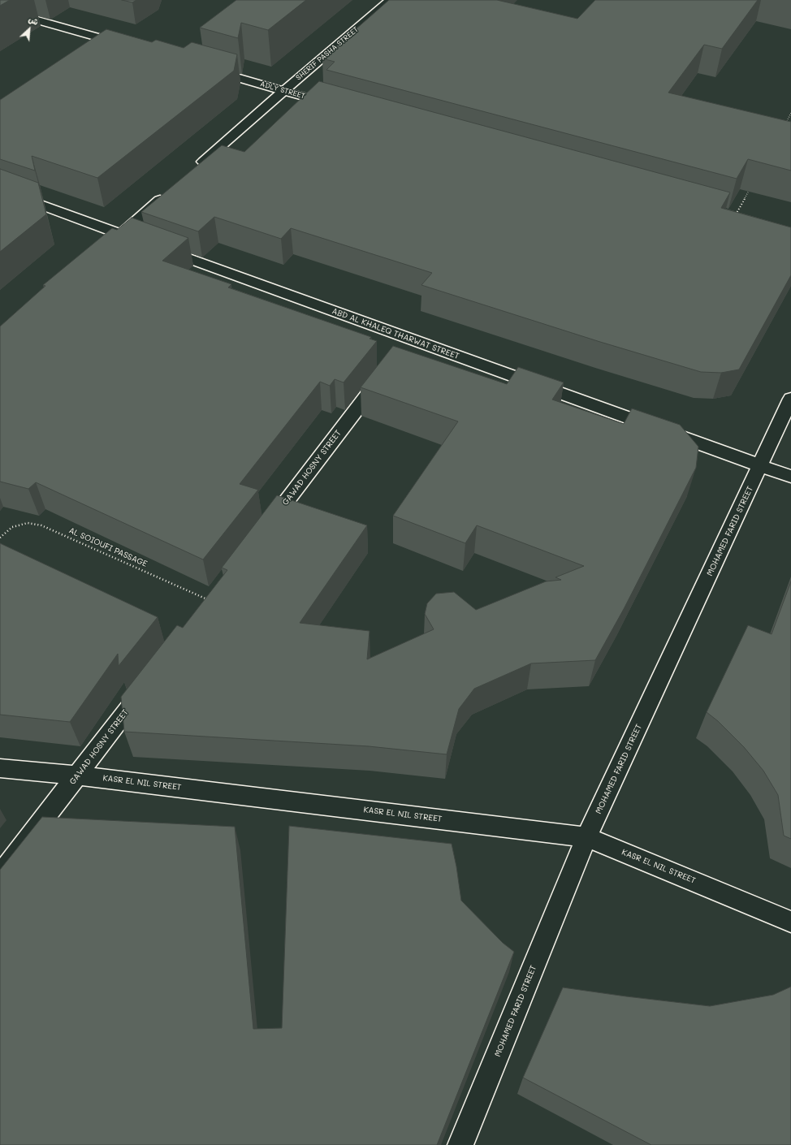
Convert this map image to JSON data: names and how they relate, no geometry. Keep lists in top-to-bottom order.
{
  "streets": {
    "street": [
      "SHERIF PASHA STREET",
      "ADLY STREET",
      "ABD AL KHALEQ THARWAT STREET",
      "GAWAD HOSNY STREET",
      "MOHAMED FARID STREET",
      "KASR EL NIL STREET"
    ],
    "path": ["AL SOIOUFI PASSAGE"]
  },
  "crossings": [
    ["SHERIF PASHA STREET", "ADLY STREET"],
    ["ABD AL KHALEQ THARWAT STREET", "MOHAMED FARID STREET"],
    ["GAWAD HOSNY STREET", "KASR EL NIL STREET"],
    ["MOHAMED FARID STREET", "KASR EL NIL STREET"]
  ],
  "north": "top right"
}
